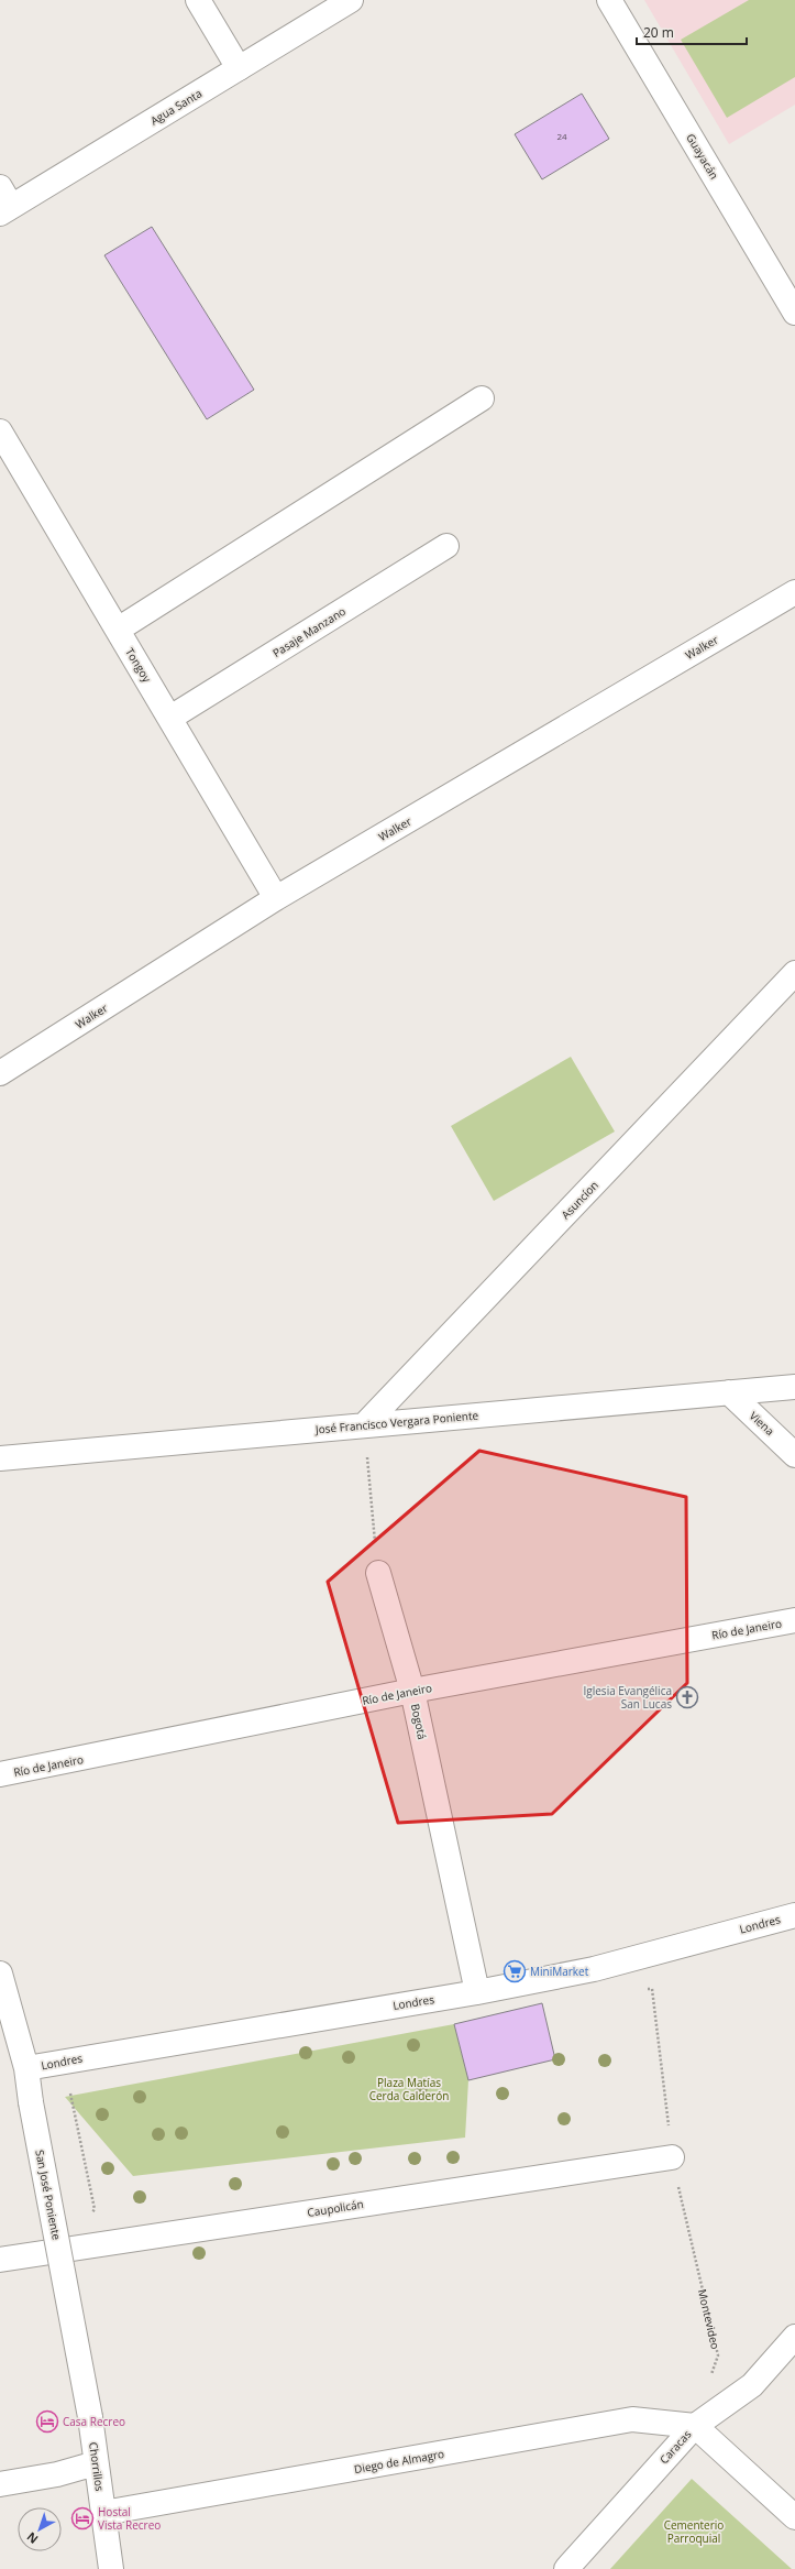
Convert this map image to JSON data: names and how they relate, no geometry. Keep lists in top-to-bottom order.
{
  "streets": {
    "street": [
      "Agua Santa",
      "Guayacán",
      "Pasaje Manzano",
      "Walker",
      "Tongoy",
      "Asuncíon",
      "José Francisco Vergara Poniente",
      "Viena",
      "Río de Janeiro",
      "Bogotá",
      "Londres",
      "San José Poniente",
      "Caupolicán",
      "Caracas",
      "Diego de Almagro",
      "Chorrillos"
    ],
    "path": ["Montevideo"]
  },
  "crossings": [
    ["Pasaje Manzano", "Tongoy"],
    ["Walker", "Tongoy"],
    ["Asuncíon", "José Francisco Vergara Poniente"],
    ["José Francisco Vergara Poniente", "Viena"],
    ["Río de Janeiro", "Bogotá"],
    ["Bogotá", "Londres"],
    ["Londres", "San José Poniente"],
    ["San José Poniente", "Chorrillos"],
    ["Caupolicán", "Montevideo"],
    ["Caracas", "Diego de Almagro"],
    ["Diego de Almagro", "Chorrillos"]
  ],
  "parks": ["Plaza Matías Cerda Calderón", "Cementerio Parroquial"],
  "places": {
    "church": ["Iglesia Evangélica San Lucas"],
    "supermarket": ["MiniMarket"],
    "hotel": ["Casa Recreo", "Hostal Vista Recreo"]
  },
  "house_numbers": ["24"],
  "scale_bar": "20 m",
  "north": "bottom left"
}
